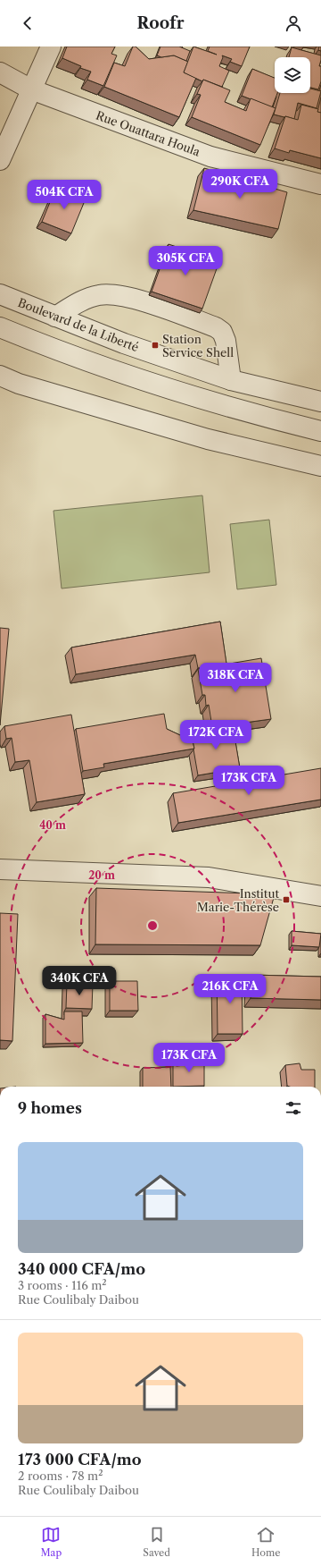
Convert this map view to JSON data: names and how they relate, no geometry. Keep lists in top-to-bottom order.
{
  "streets": {
    "street": ["Rue Ouattara Houla", "Boulevard de la Liberté"]
  },
  "places": {
    "transit": ["Station Service Shell", "Institut Marie-Thérèse"]
  },
  "page": {
    "header": "Roofr",
    "price": [
      "290K CFA",
      "504K CFA",
      "305K CFA",
      "318K CFA",
      "172K CFA",
      "173K CFA",
      "340K CFA",
      "216K CFA",
      "173K CFA"
    ],
    "heading": "9 homes",
    "list": [
      {
        "name": "340 000 CFA/mo",
        "note": "3 rooms · 116 m² · Rue Coulibaly Daibou"
      },
      {
        "name": "173 000 CFA/mo",
        "note": "2 rooms · 78 m² · Rue Coulibaly Daibou"
      }
    ],
    "tabs": ["Map", "Saved", "Home"]
  },
  "rings": ["40 m", "20 m"]
}
